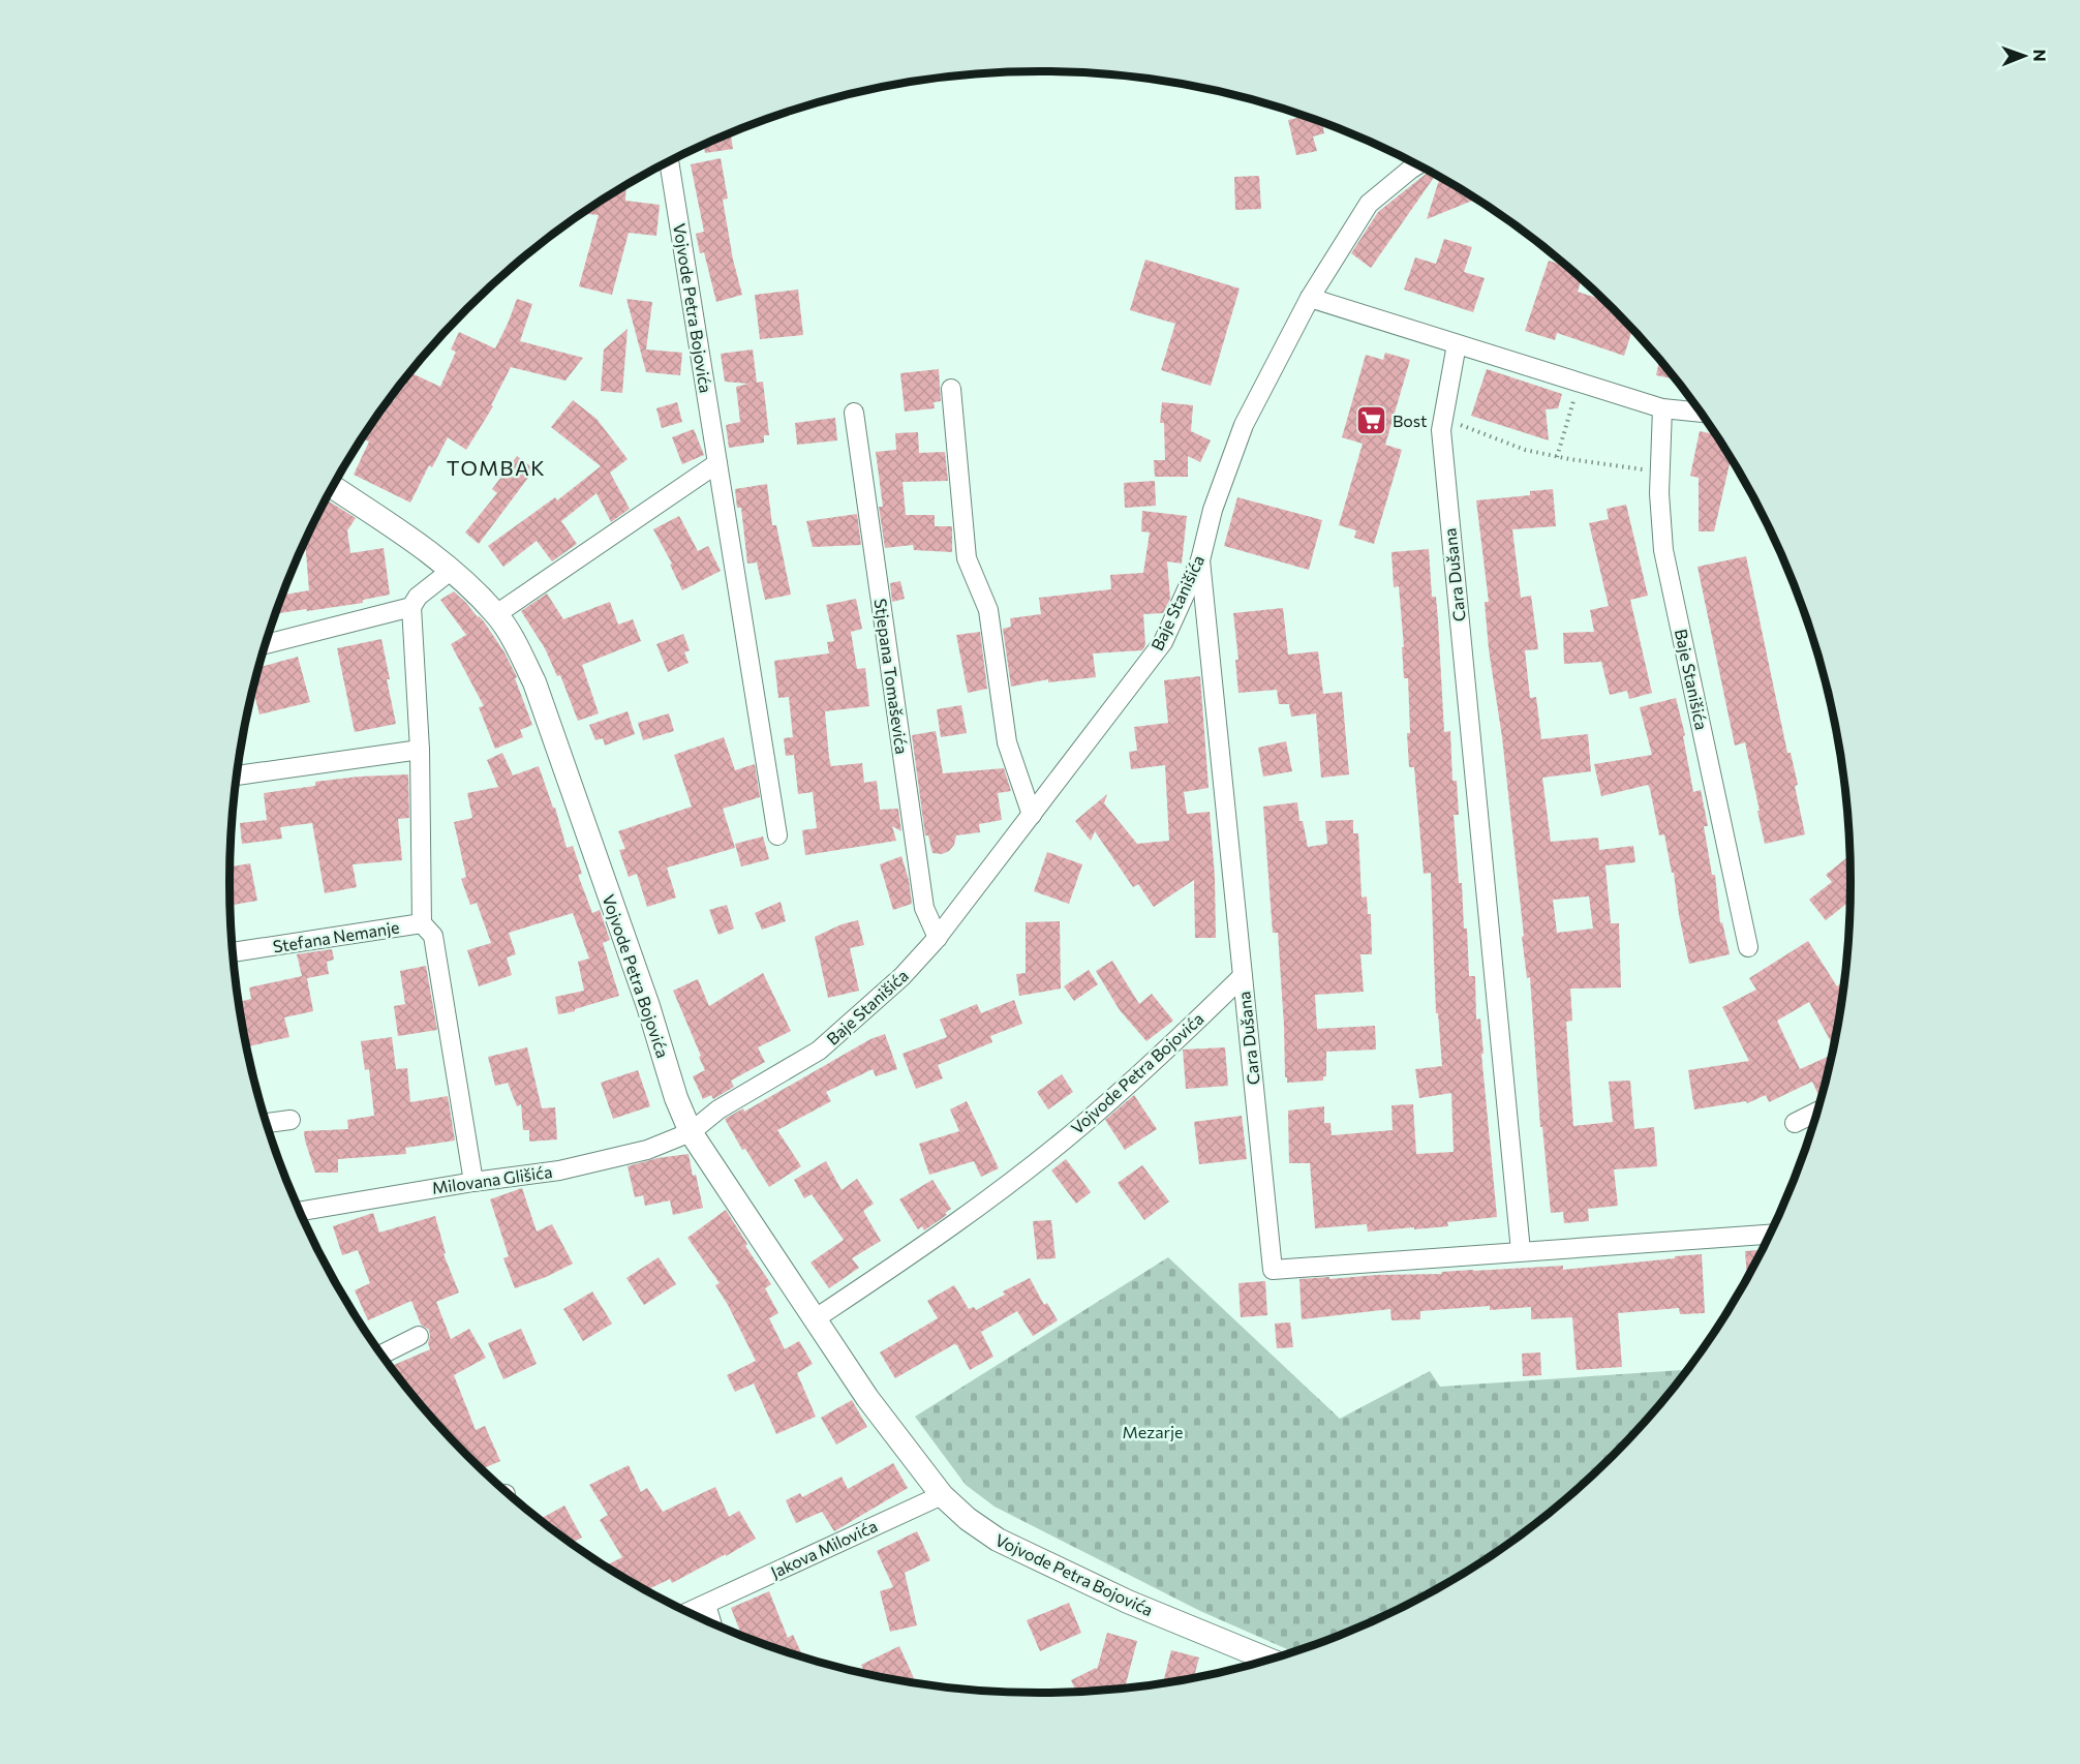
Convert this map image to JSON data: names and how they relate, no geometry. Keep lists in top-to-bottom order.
{
  "streets": {
    "street": [
      "Vojvode Petra Bojovića",
      "Cara Dušana",
      "Baje Stanišića",
      "Stjepana Tomaševića",
      "Stefana Nemanje",
      "Milovana Glišića",
      "Jakova Milovića"
    ]
  },
  "crossings": [
    ["Vojvode Petra Bojovića", "Cara Dušana"],
    ["Vojvode Petra Bojovića", "Baje Stanišića"],
    ["Vojvode Petra Bojovića", "Milovana Glišića"],
    ["Vojvode Petra Bojovića", "Jakova Milovića"],
    ["Cara Dušana", "Baje Stanišića"],
    ["Baje Stanišića", "Stjepana Tomaševića"],
    ["Baje Stanišića", "Milovana Glišića"]
  ],
  "districts": ["TOMBAK"],
  "parks": ["Mezarje"],
  "places": {
    "supermarket": ["Bost"]
  },
  "north": "right"
}
